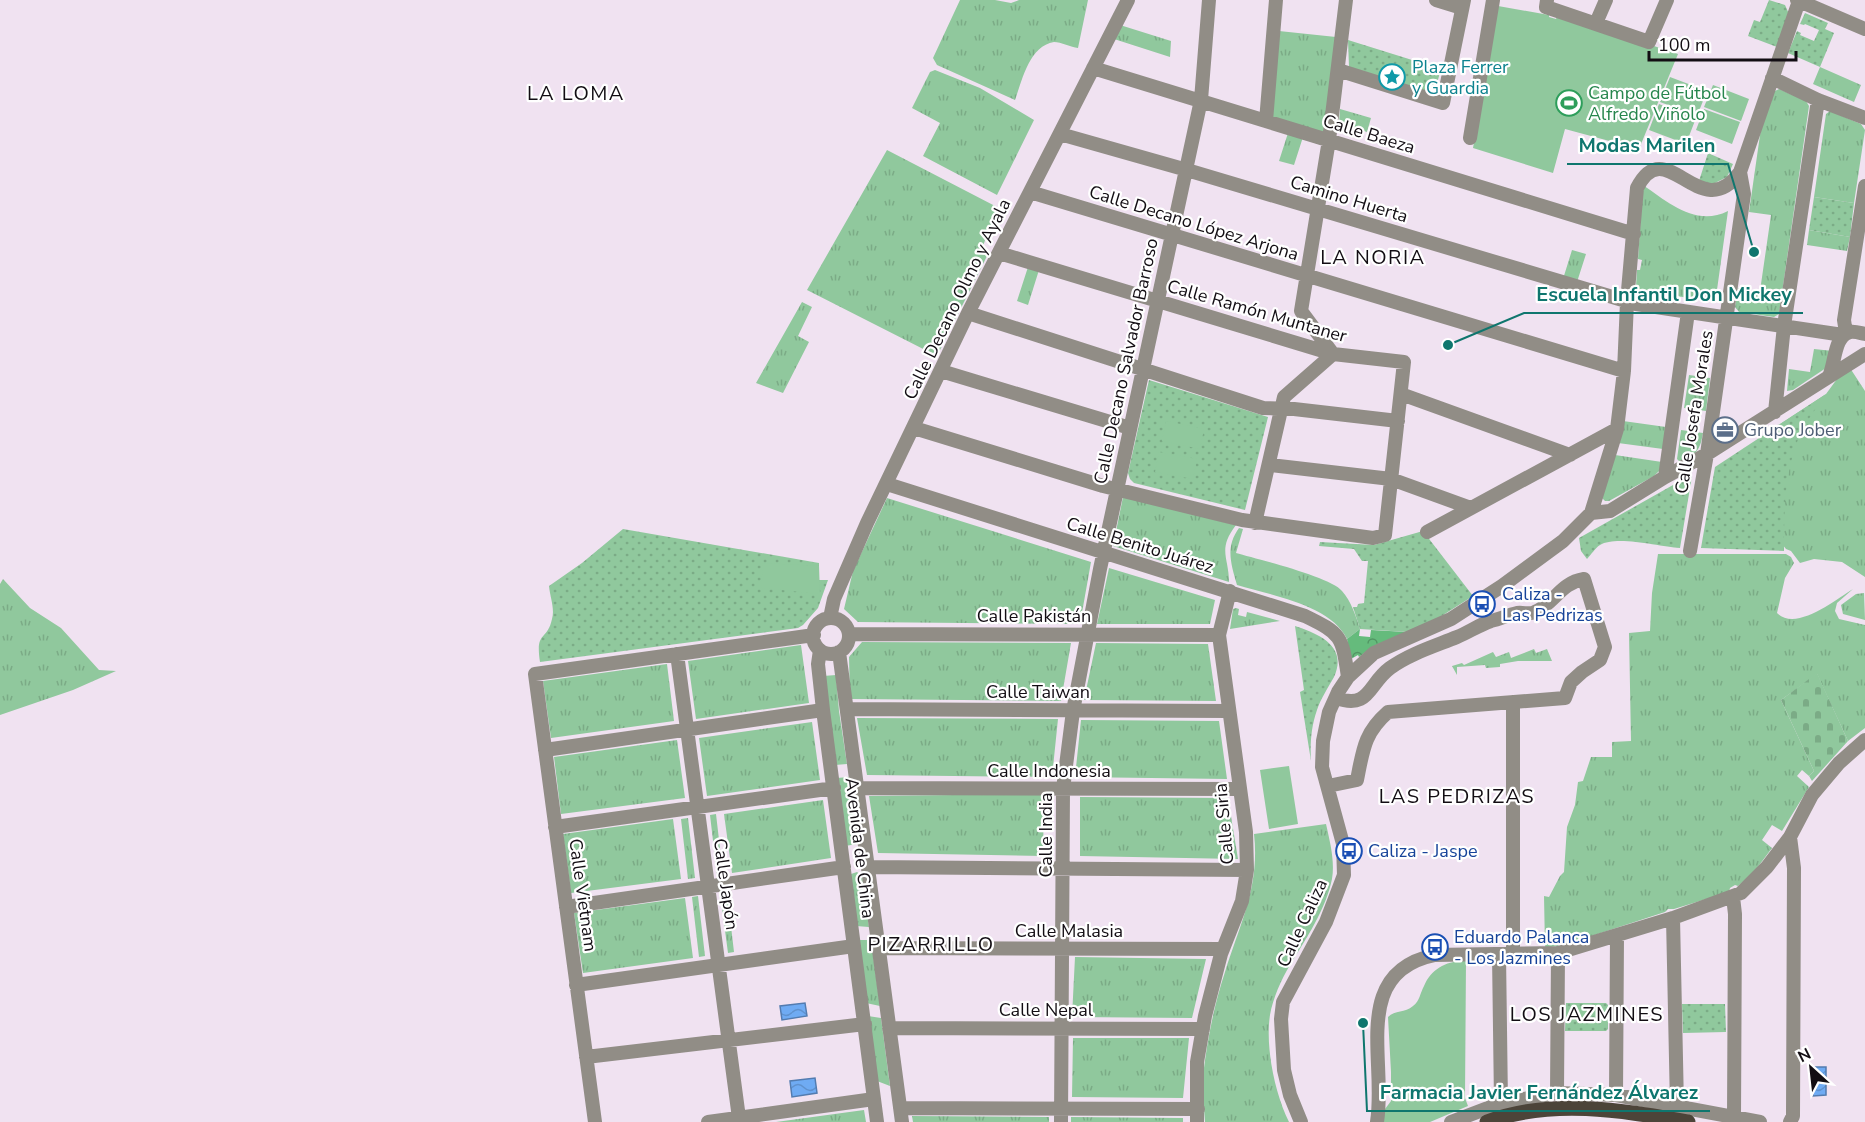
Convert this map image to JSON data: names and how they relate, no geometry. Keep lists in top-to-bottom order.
{
  "streets": {
    "street": [
      "Calle Baeza",
      "Camino Huerta",
      "Calle Decano López Arjona",
      "Calle Decano Olmo y Ayala",
      "Calle Ramón Muntaner",
      "Calle Decano Salvador Barroso",
      "Calle Josefa Morales",
      "Calle Benito Juárez",
      "Calle Pakistán",
      "Calle Taiwan",
      "Calle Indonesia",
      "Calle Siria",
      "Calle India",
      "Avenida de China",
      "Calle Japón",
      "Calle Vietnam",
      "Calle Caliza",
      "Calle Malasia",
      "Calle Nepal"
    ]
  },
  "crossings": [
    ["Calle Baeza", "Calle Decano Olmo y Ayala"],
    ["Calle Baeza", "Calle Decano Salvador Barroso"],
    ["Camino Huerta", "Calle Decano Olmo y Ayala"],
    ["Camino Huerta", "Calle Decano Salvador Barroso"],
    ["Camino Huerta", "Calle Josefa Morales"],
    ["Calle Decano López Arjona", "Calle Decano Olmo y Ayala"],
    ["Calle Decano López Arjona", "Calle Decano Salvador Barroso"],
    ["Calle Decano Olmo y Ayala", "Calle Ramón Muntaner"],
    ["Calle Decano Olmo y Ayala", "Calle Benito Juárez"],
    ["Calle Decano Olmo y Ayala", "Calle Pakistán"],
    ["Calle Decano Olmo y Ayala", "Avenida de China"],
    ["Calle Ramón Muntaner", "Calle Decano Salvador Barroso"],
    ["Calle Decano Salvador Barroso", "Calle Benito Juárez"],
    ["Calle Decano Salvador Barroso", "Calle India"],
    ["Calle Benito Juárez", "Calle Siria"],
    ["Calle Benito Juárez", "Calle India"],
    ["Calle Benito Juárez", "Calle Caliza"],
    ["Calle Pakistán", "Calle Siria"],
    ["Calle Pakistán", "Calle India"],
    ["Calle Pakistán", "Avenida de China"],
    ["Calle Taiwan", "Calle Siria"],
    ["Calle Taiwan", "Calle India"],
    ["Calle Taiwan", "Avenida de China"],
    ["Calle Indonesia", "Calle Siria"],
    ["Calle Indonesia", "Calle India"],
    ["Calle Indonesia", "Avenida de China"],
    ["Calle Siria", "Calle Malasia"],
    ["Calle Siria", "Calle Nepal"],
    ["Calle India", "Calle Malasia"],
    ["Calle India", "Calle Nepal"],
    ["Avenida de China", "Calle Malasia"],
    ["Avenida de China", "Calle Nepal"],
    ["Calle Japón", "Calle Vietnam"]
  ],
  "districts": [
    "LA LOMA",
    "LA NORIA",
    "LAS PEDRIZAS",
    "PIZARRILLO",
    "LOS JAZMINES"
  ],
  "places": {
    "place": ["Plaza Ferrer y Guardia"],
    "sports": ["Campo de Fútbol Alfredo Viñolo"],
    "other": ["Modas Marilen", "Escuela Infantil Don Mickey", "Farmacia Javier Fernández Álvarez"],
    "office": ["Grupo Jober"],
    "bus stop": ["Caliza - Las Pedrizas", "Caliza - Jaspe", "Eduardo Palanca - Los Jazmines"]
  },
  "scale_bar": "100 m",
  "north": "top left"
}
